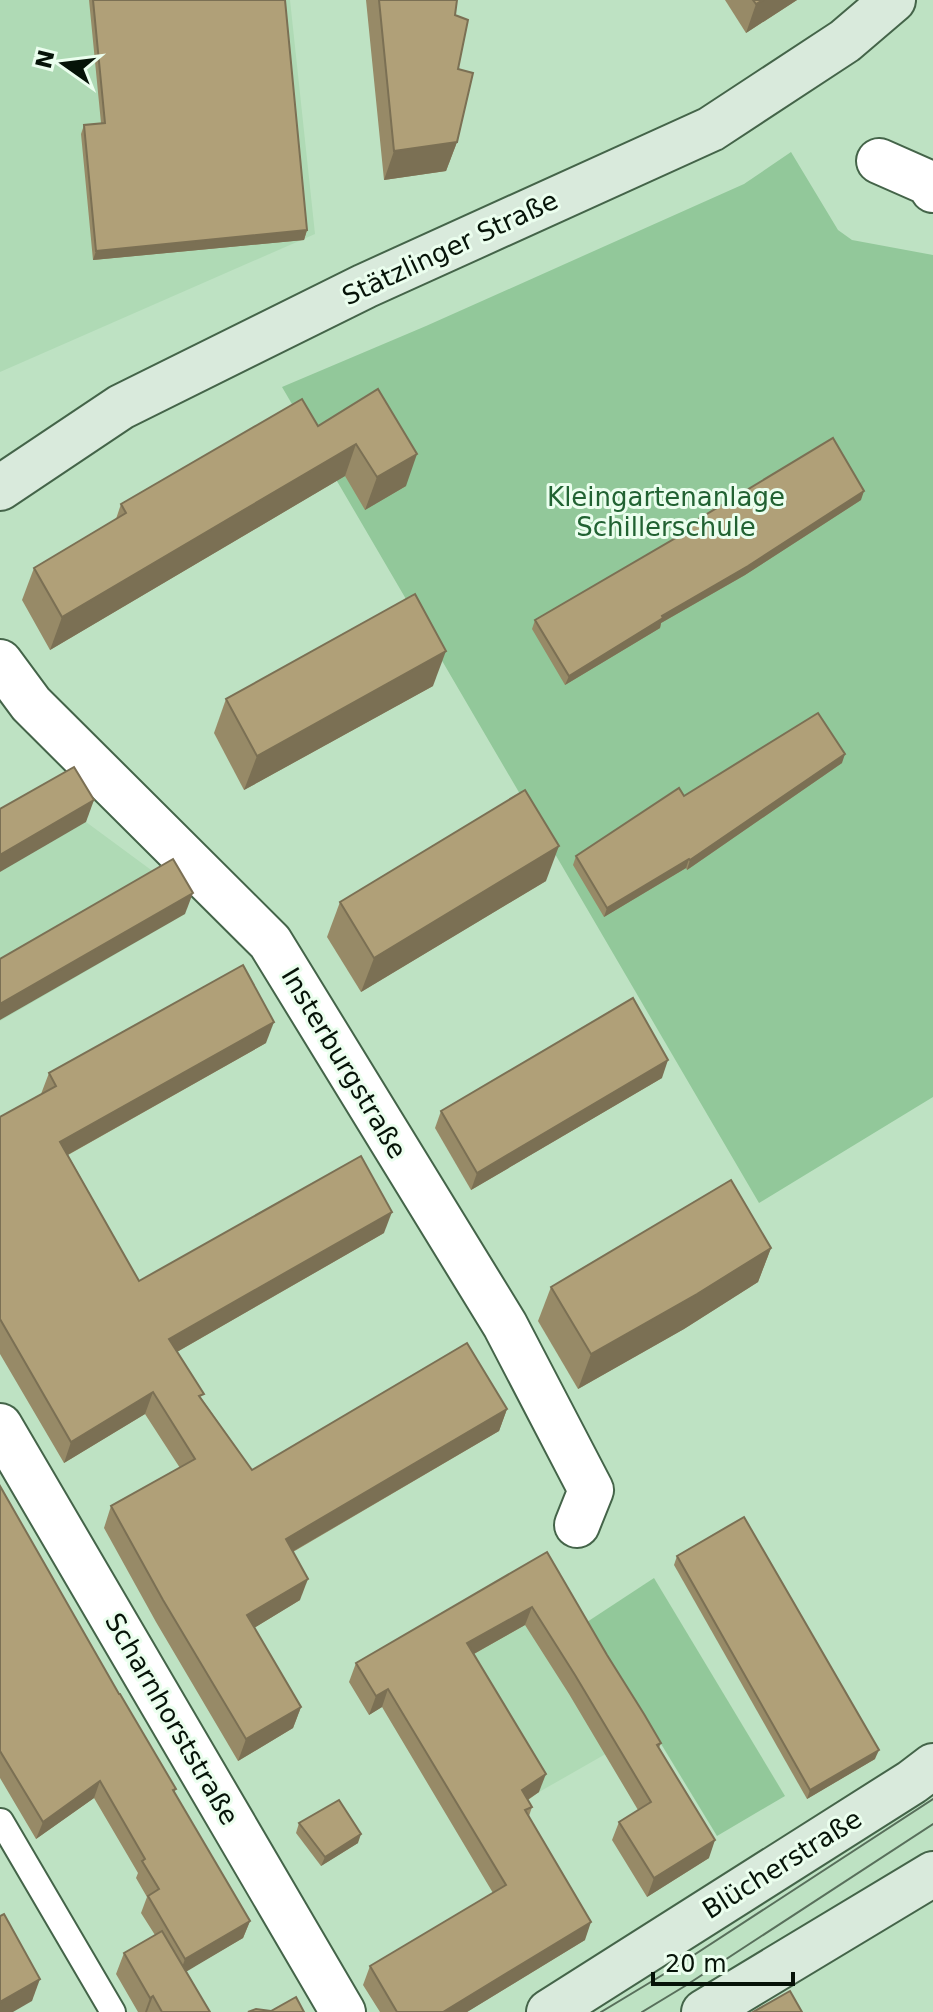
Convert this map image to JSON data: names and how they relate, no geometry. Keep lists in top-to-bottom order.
{
  "streets": {
    "street": [
      "Stätzlinger Straße",
      "Insterburgstraße",
      "Scharnhorststraße",
      "Blücherstraße"
    ]
  },
  "parks": ["Kleingartenanlage Schillerschule"],
  "scale_bar": "20 m",
  "north": "left"
}
